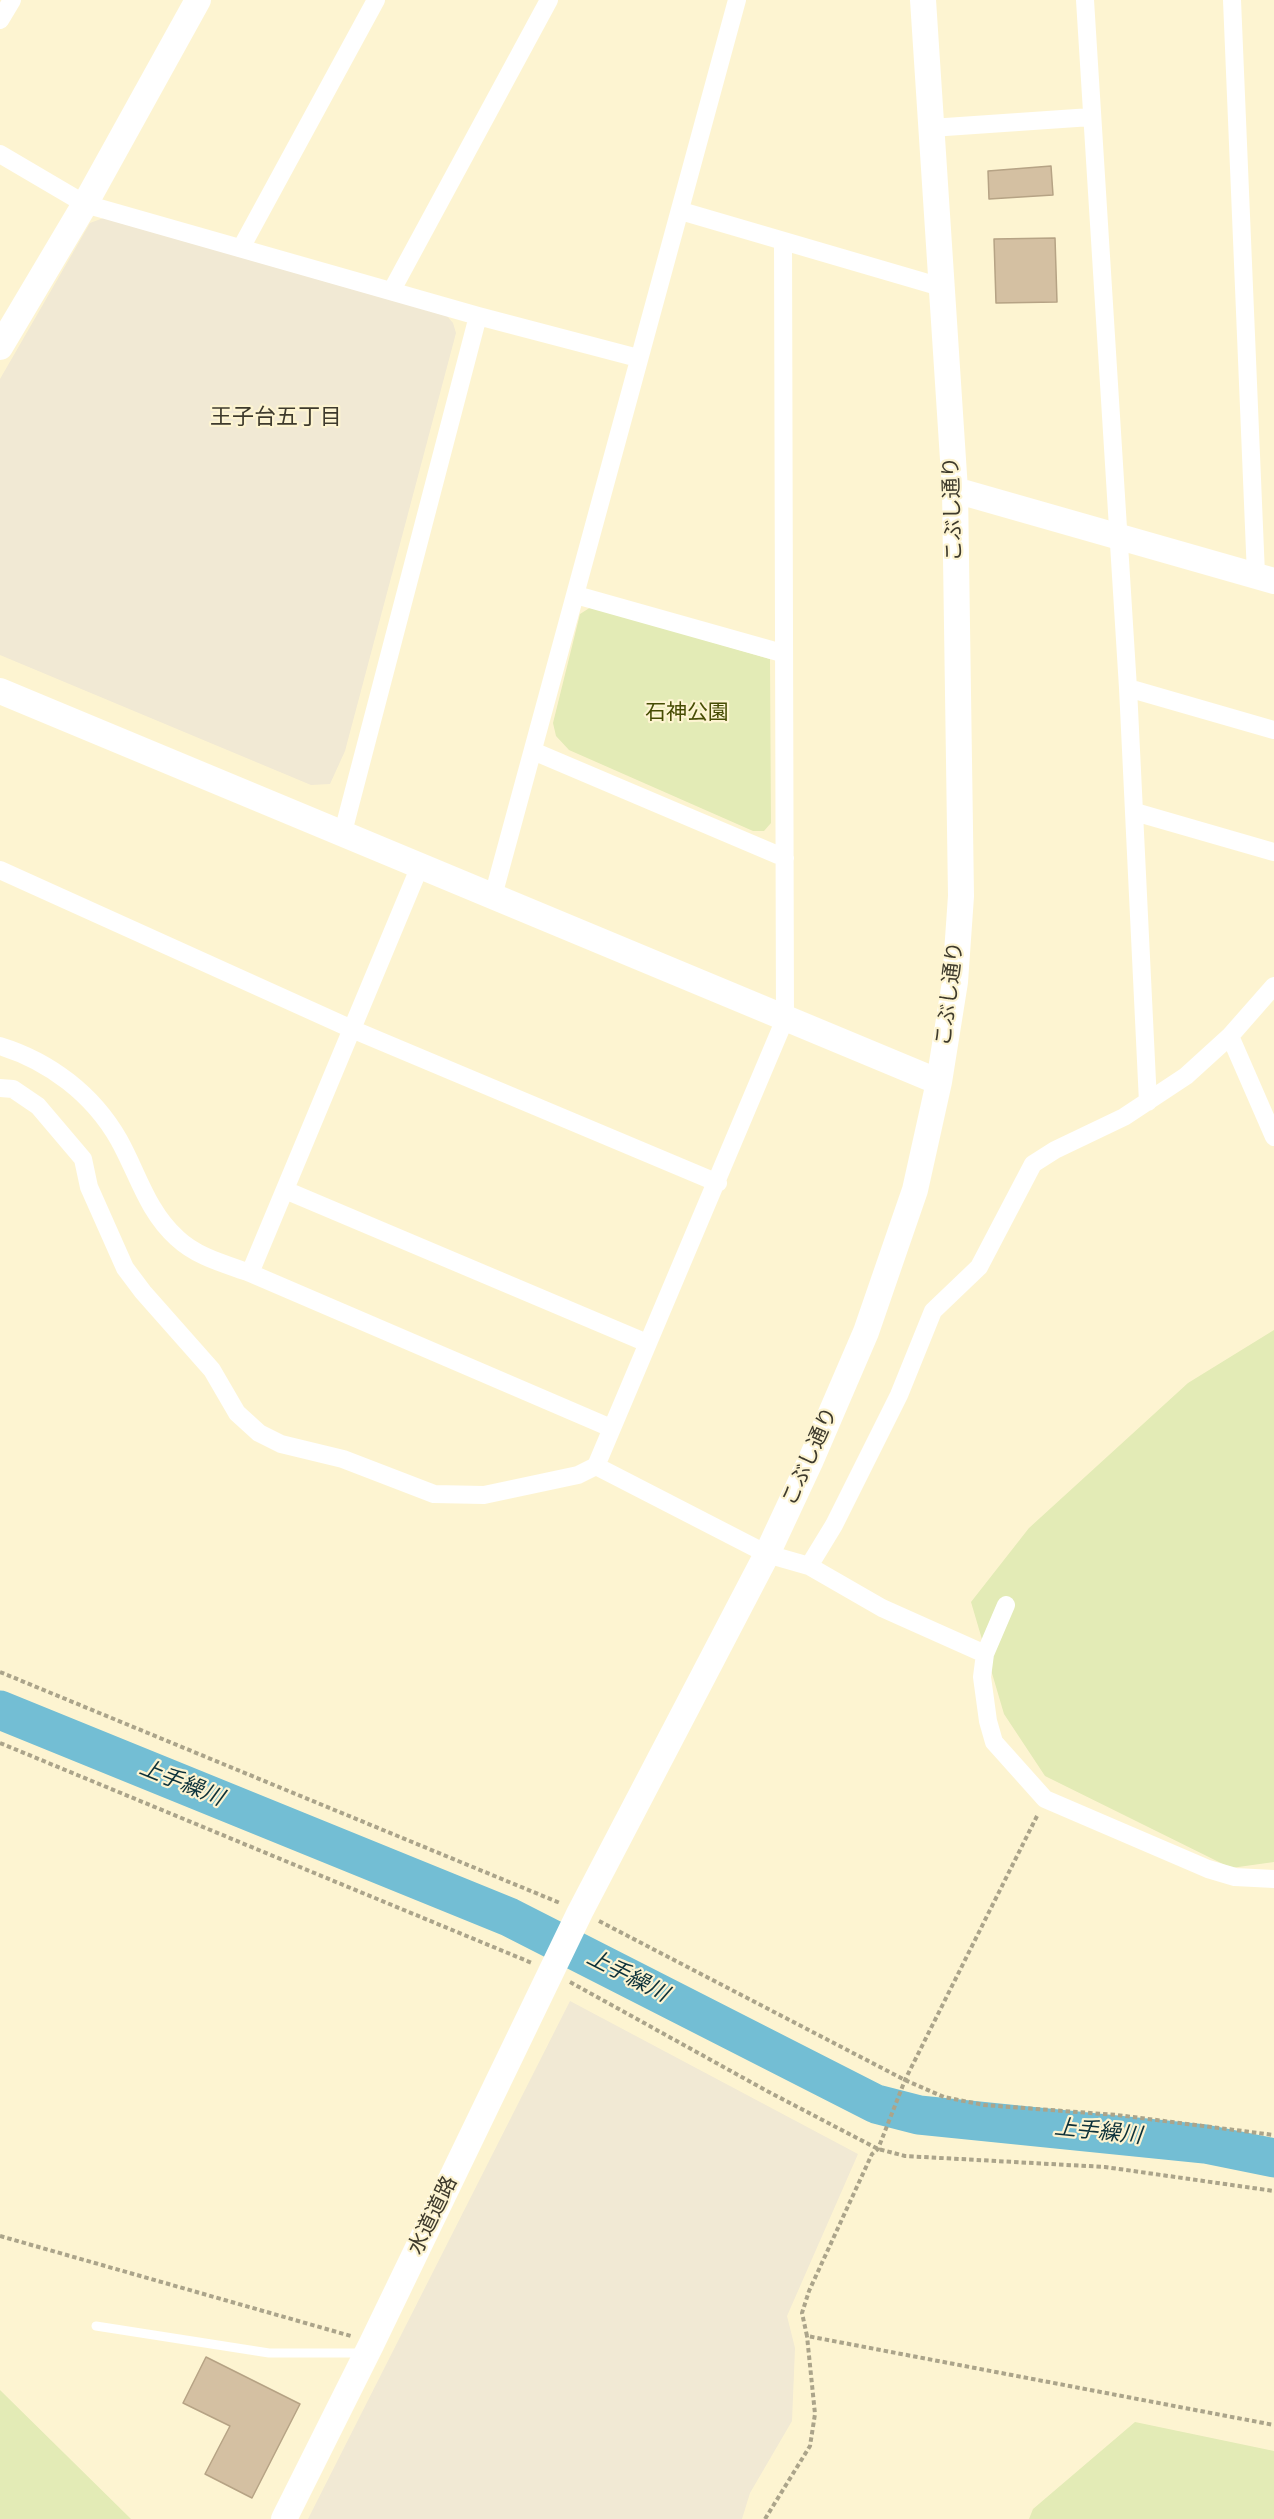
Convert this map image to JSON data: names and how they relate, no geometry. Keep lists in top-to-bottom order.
{
  "streets": {
    "street": ["こぶし通り", "水道道路"]
  },
  "crossings": [
    ["こぶし通り", "水道道路"]
  ],
  "districts": ["王子台五丁目"],
  "water": ["上手繰川"],
  "parks": ["石神公園"]
}
